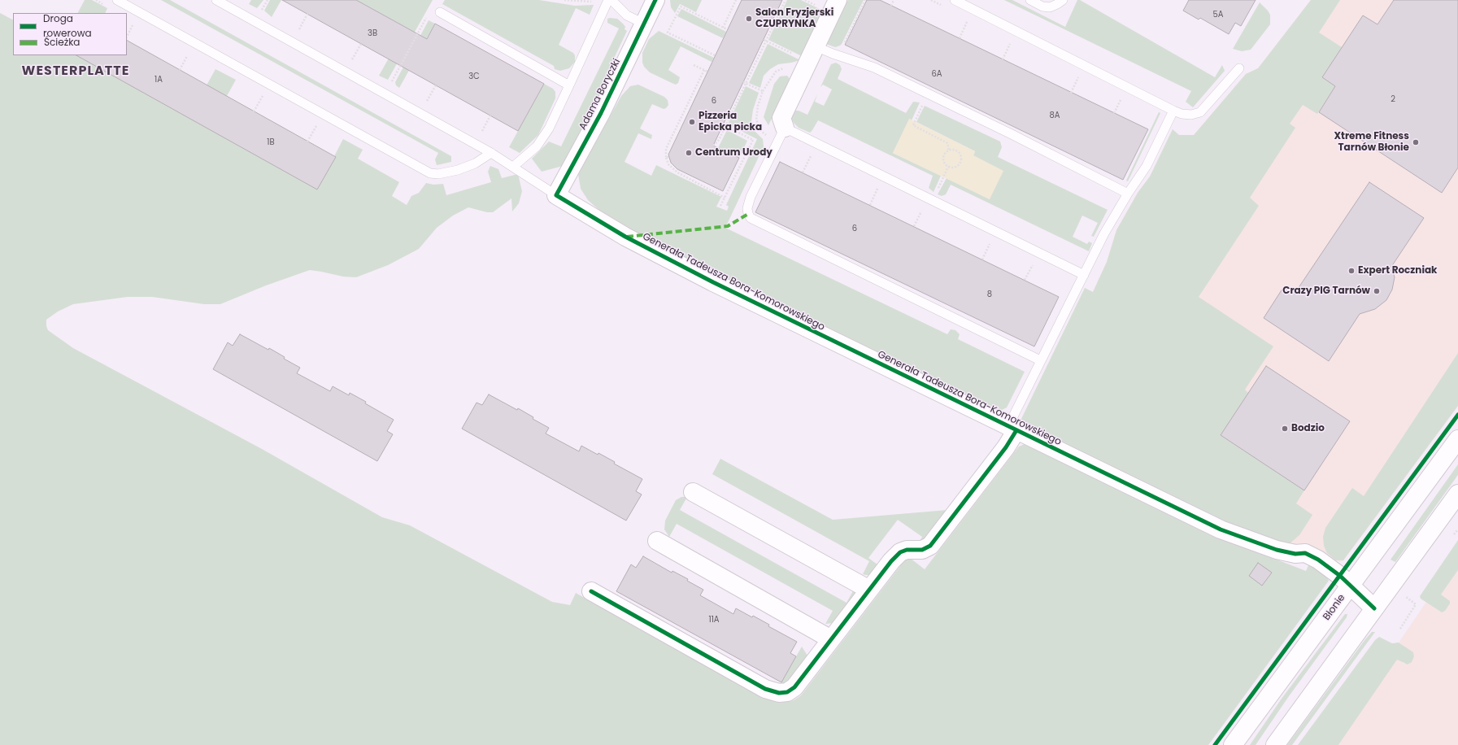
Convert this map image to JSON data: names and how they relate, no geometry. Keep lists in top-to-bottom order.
{
  "streets": {
    "street": ["Adama Boryczki", "Generała Tadeusza Bora-Komorowskiego", "Błonie"]
  },
  "crossings": [
    ["Adama Boryczki", "Generała Tadeusza Bora-Komorowskiego"],
    ["Generała Tadeusza Bora-Komorowskiego", "Błonie"]
  ],
  "districts": ["WESTERPLATTE"],
  "places": [
    "Salon Fryzjerski CZUPRYNKA",
    "Pizzeria Epicka picka",
    "Xtreme Fitness Tarnów Błonie",
    "Centrum Urody",
    "Expert Roczniak",
    "Crazy PIG Tarnów",
    "Bodzio"
  ],
  "house_numbers": [
    "5A",
    "3B",
    "6A",
    "3C",
    "1A",
    "2",
    "6",
    "8A",
    "1B",
    "6",
    "8",
    "11A"
  ],
  "legend": ["Droga rowerowa", "Ścieżka"]
}
